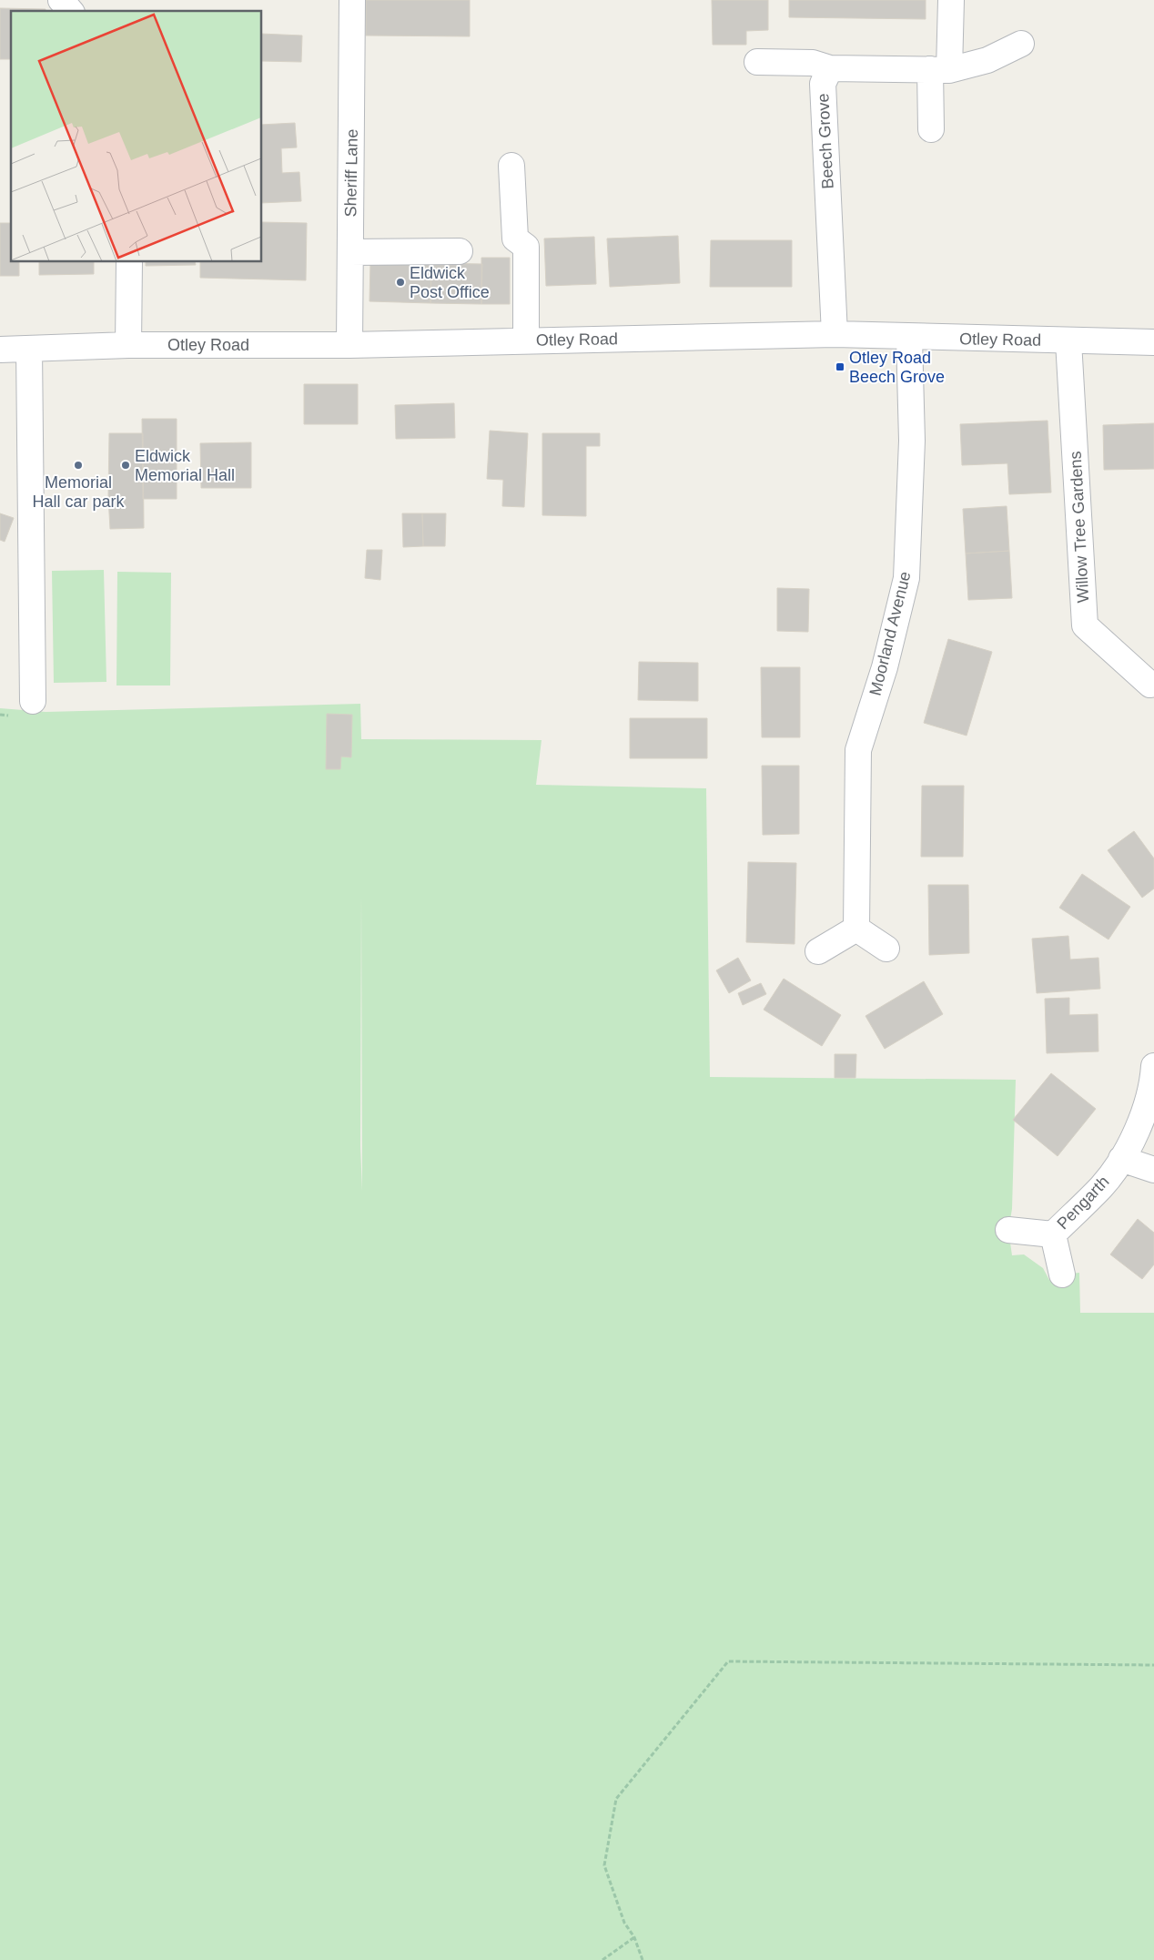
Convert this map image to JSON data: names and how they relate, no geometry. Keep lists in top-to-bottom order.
{
  "streets": {
    "street": [
      "Beech Grove",
      "Sheriff Lane",
      "Otley Road",
      "Willow Tree Gardens",
      "Moorland Avenue",
      "Pengarth"
    ]
  },
  "crossings": [
    ["Beech Grove", "Otley Road"],
    ["Sheriff Lane", "Otley Road"],
    ["Otley Road", "Willow Tree Gardens"],
    ["Otley Road", "Moorland Avenue"]
  ],
  "places": {
    "other": ["Eldwick Post Office", "Memorial Hall car park", "Eldwick Memorial Hall"],
    "transit": ["Otley Road Beech Grove"]
  }
}
